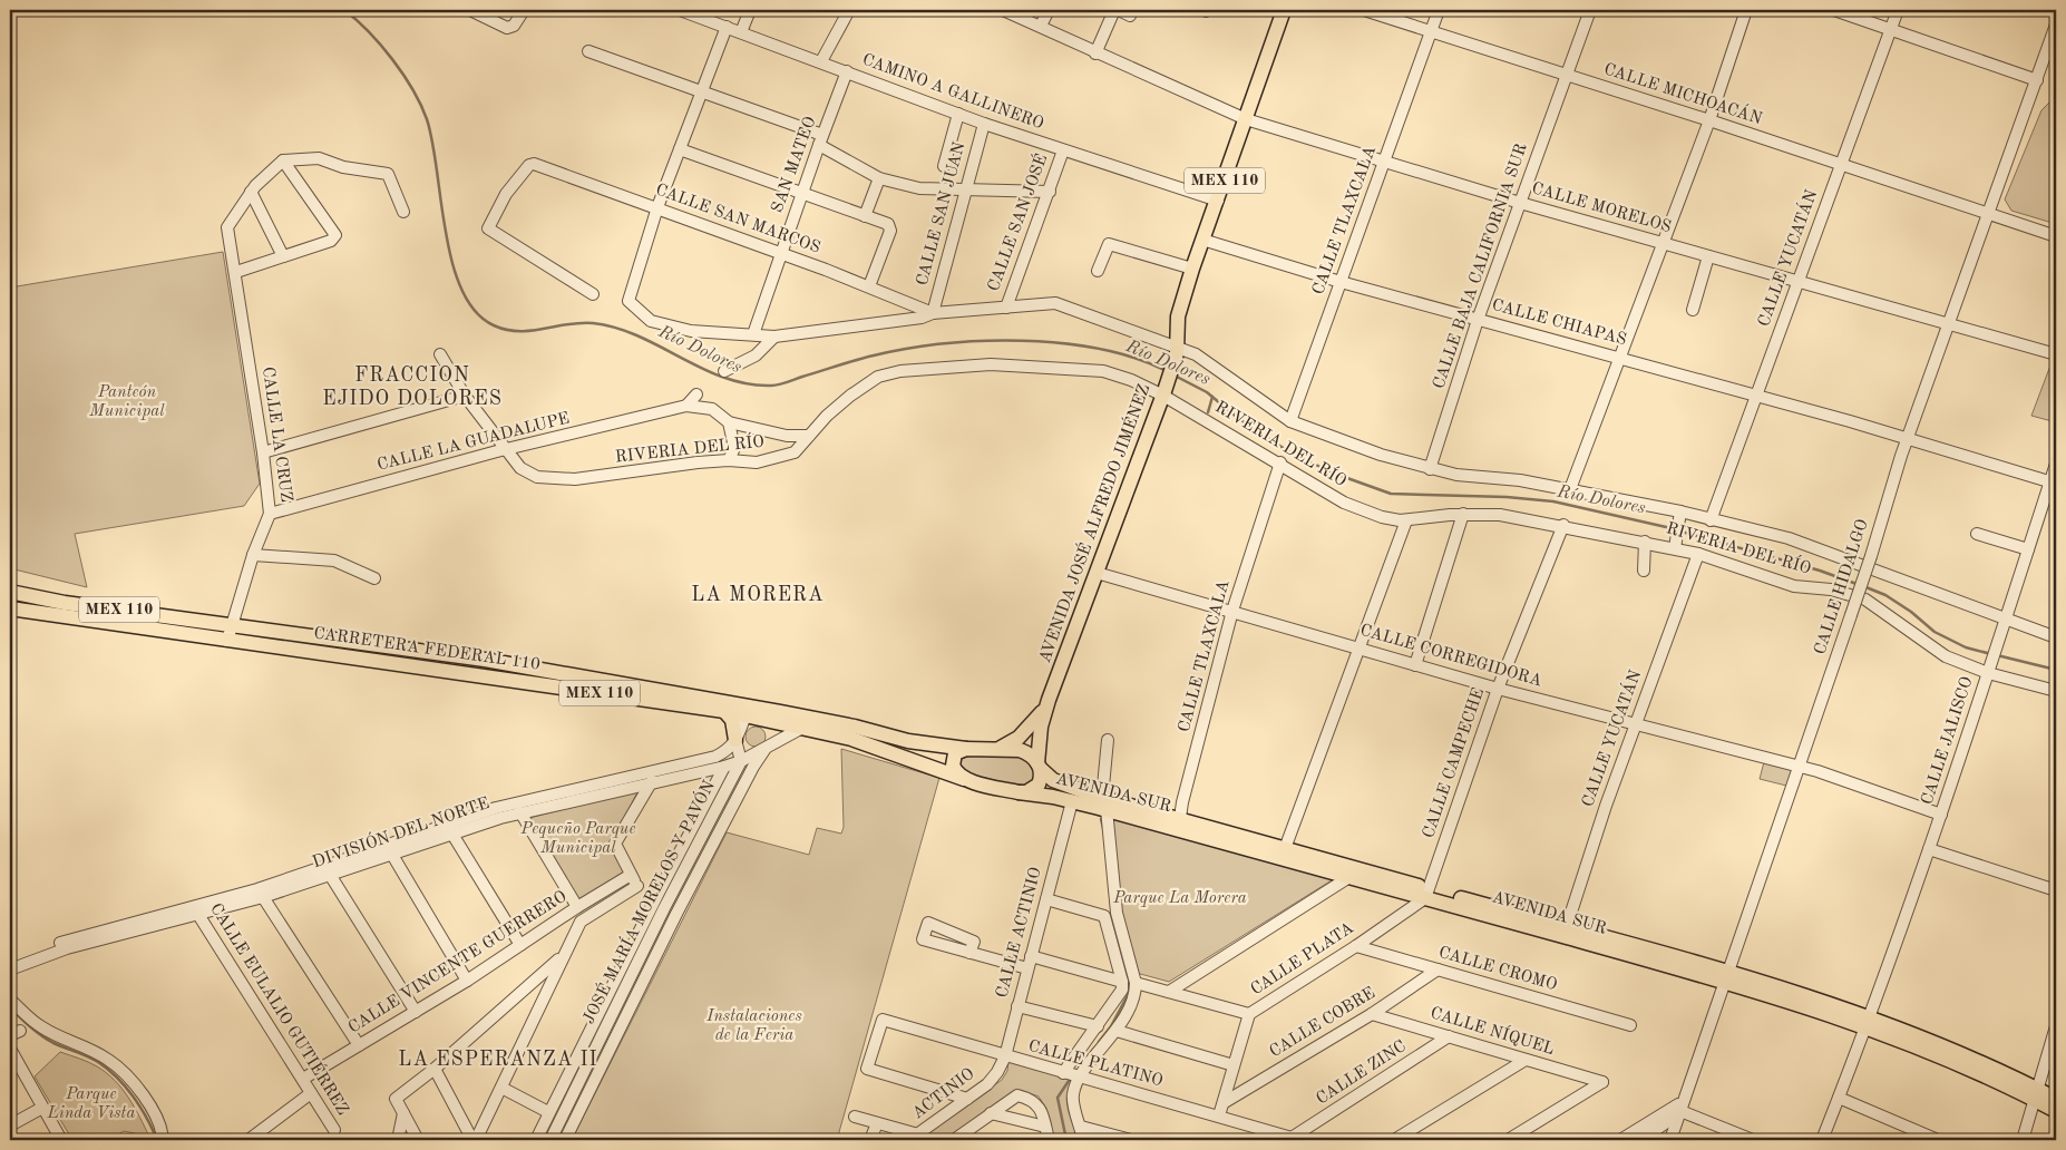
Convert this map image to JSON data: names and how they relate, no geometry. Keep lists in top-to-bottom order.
{
  "streets": {
    "main road": [
      "MEX 110",
      "AVENIDA JOSÉ ALFREDO JIMÉNEZ",
      "CARRETERA FEDERAL 110",
      "AVENIDA SUR"
    ],
    "street": [
      "CAMINO A GALLINERO",
      "CALLE MICHOACÁN",
      "SAN MATEO",
      "CALLE MORELOS",
      "CALLE SAN JUAN",
      "CALLE SAN MARCOS",
      "CALLE TLAXCALA",
      "CALLE SAN JOSÉ",
      "CALLE YUCATÁN",
      "CALLE BAJA CALIFORNIA SUR",
      "CALLE CHIAPAS",
      "CALLE LA CRUZ",
      "CALLE LA GUADALUPE",
      "RIVERIA DEL RÍO",
      "CALLE HIDALGO",
      "CALLE CORREGIDORA",
      "CALLE JALISCO",
      "CALLE CAMPECHE",
      "DIVISIÓN DEL NORTE",
      "JOSÉ MARÍA MORELOS Y PAVÓN",
      "CALLE ACTINIO",
      "CALLE PLATA",
      "CALLE VINCENTE GUERRERO",
      "CALLE CROMO",
      "CALLE EULALIO GUTIÉRREZ",
      "CALLE COBRE",
      "CALLE NÍQUEL",
      "CALLE PLATINO",
      "CALLE ZINC",
      "ACTINIO"
    ]
  },
  "crossings": [
    ["CAMINO A GALLINERO", "SAN MATEO"],
    ["CAMINO A GALLINERO", "CALLE SAN JUAN"],
    ["CAMINO A GALLINERO", "CALLE SAN JOSÉ"],
    ["CAMINO A GALLINERO", "AVENIDA JOSÉ ALFREDO JIMÉNEZ"],
    ["CALLE MICHOACÁN", "CALLE TLAXCALA"],
    ["CALLE MICHOACÁN", "CALLE YUCATÁN"],
    ["CALLE MICHOACÁN", "CALLE BAJA CALIFORNIA SUR"],
    ["CALLE MICHOACÁN", "CALLE HIDALGO"],
    ["SAN MATEO", "CALLE SAN MARCOS"],
    ["SAN MATEO", "RIVERIA DEL RÍO"],
    ["MEX 110", "AVENIDA JOSÉ ALFREDO JIMÉNEZ"],
    ["MEX 110", "CARRETERA FEDERAL 110"],
    ["MEX 110", "AVENIDA SUR"],
    ["CALLE MORELOS", "CALLE TLAXCALA"],
    ["CALLE MORELOS", "CALLE YUCATÁN"],
    ["CALLE MORELOS", "CALLE BAJA CALIFORNIA SUR"],
    ["CALLE MORELOS", "AVENIDA JOSÉ ALFREDO JIMÉNEZ"],
    ["CALLE MORELOS", "CALLE HIDALGO"],
    ["CALLE SAN JUAN", "CALLE SAN MARCOS"],
    ["CALLE SAN JUAN", "RIVERIA DEL RÍO"],
    ["CALLE SAN MARCOS", "RIVERIA DEL RÍO"],
    ["CALLE TLAXCALA", "CALLE CHIAPAS"],
    ["CALLE TLAXCALA", "RIVERIA DEL RÍO"],
    ["CALLE TLAXCALA", "CALLE CORREGIDORA"],
    ["CALLE TLAXCALA", "AVENIDA SUR"],
    ["CALLE SAN JOSÉ", "RIVERIA DEL RÍO"],
    ["CALLE YUCATÁN", "CALLE CHIAPAS"],
    ["CALLE YUCATÁN", "RIVERIA DEL RÍO"],
    ["CALLE YUCATÁN", "CALLE CORREGIDORA"],
    ["CALLE YUCATÁN", "AVENIDA SUR"],
    ["CALLE BAJA CALIFORNIA SUR", "CALLE CHIAPAS"],
    ["CALLE BAJA CALIFORNIA SUR", "RIVERIA DEL RÍO"],
    ["CALLE CHIAPAS", "AVENIDA JOSÉ ALFREDO JIMÉNEZ"],
    ["CALLE CHIAPAS", "CALLE HIDALGO"],
    ["CALLE CHIAPAS", "CALLE JALISCO"],
    ["CALLE LA CRUZ", "CALLE LA GUADALUPE"],
    ["CALLE LA CRUZ", "CARRETERA FEDERAL 110"],
    ["CALLE LA GUADALUPE", "RIVERIA DEL RÍO"],
    ["RIVERIA DEL RÍO", "AVENIDA JOSÉ ALFREDO JIMÉNEZ"],
    ["RIVERIA DEL RÍO", "CALLE JALISCO"],
    ["RIVERIA DEL RÍO", "CALLE CAMPECHE"],
    ["AVENIDA JOSÉ ALFREDO JIMÉNEZ", "CALLE CORREGIDORA"],
    ["CALLE HIDALGO", "CALLE CORREGIDORA"],
    ["CALLE HIDALGO", "AVENIDA SUR"],
    ["CARRETERA FEDERAL 110", "DIVISIÓN DEL NORTE"],
    ["CALLE CORREGIDORA", "CALLE JALISCO"],
    ["CALLE CORREGIDORA", "CALLE CAMPECHE"],
    ["CALLE JALISCO", "AVENIDA SUR"],
    ["CALLE CAMPECHE", "AVENIDA SUR"],
    ["CALLE CAMPECHE", "CALLE PLATA"],
    ["AVENIDA SUR", "CALLE ACTINIO"],
    ["AVENIDA SUR", "CALLE PLATA"],
    ["DIVISIÓN DEL NORTE", "JOSÉ MARÍA MORELOS Y PAVÓN"],
    ["DIVISIÓN DEL NORTE", "CALLE EULALIO GUTIÉRREZ"],
    ["CALLE ACTINIO", "CALLE PLATINO"],
    ["CALLE ACTINIO", "ACTINIO"],
    ["CALLE PLATA", "CALLE CROMO"],
    ["CALLE PLATA", "CALLE COBRE"],
    ["CALLE PLATA", "CALLE PLATINO"],
    ["CALLE VINCENTE GUERRERO", "CALLE EULALIO GUTIÉRREZ"],
    ["CALLE CROMO", "CALLE COBRE"],
    ["CALLE COBRE", "CALLE NÍQUEL"],
    ["CALLE NÍQUEL", "CALLE ZINC"],
    ["CALLE PLATINO", "CALLE ZINC"],
    ["CALLE PLATINO", "ACTINIO"]
  ],
  "districts": ["FRACCION EJIDO DOLORES", "LA MORERA", "LA ESPERANZA II"],
  "water": ["Río Dolores"],
  "parks": [
    "Panteón Municipal",
    "Pequeño Parque Municipal",
    "Parque La Morera",
    "Instalaciones de la Feria",
    "Parque Linda Vista"
  ]
}
